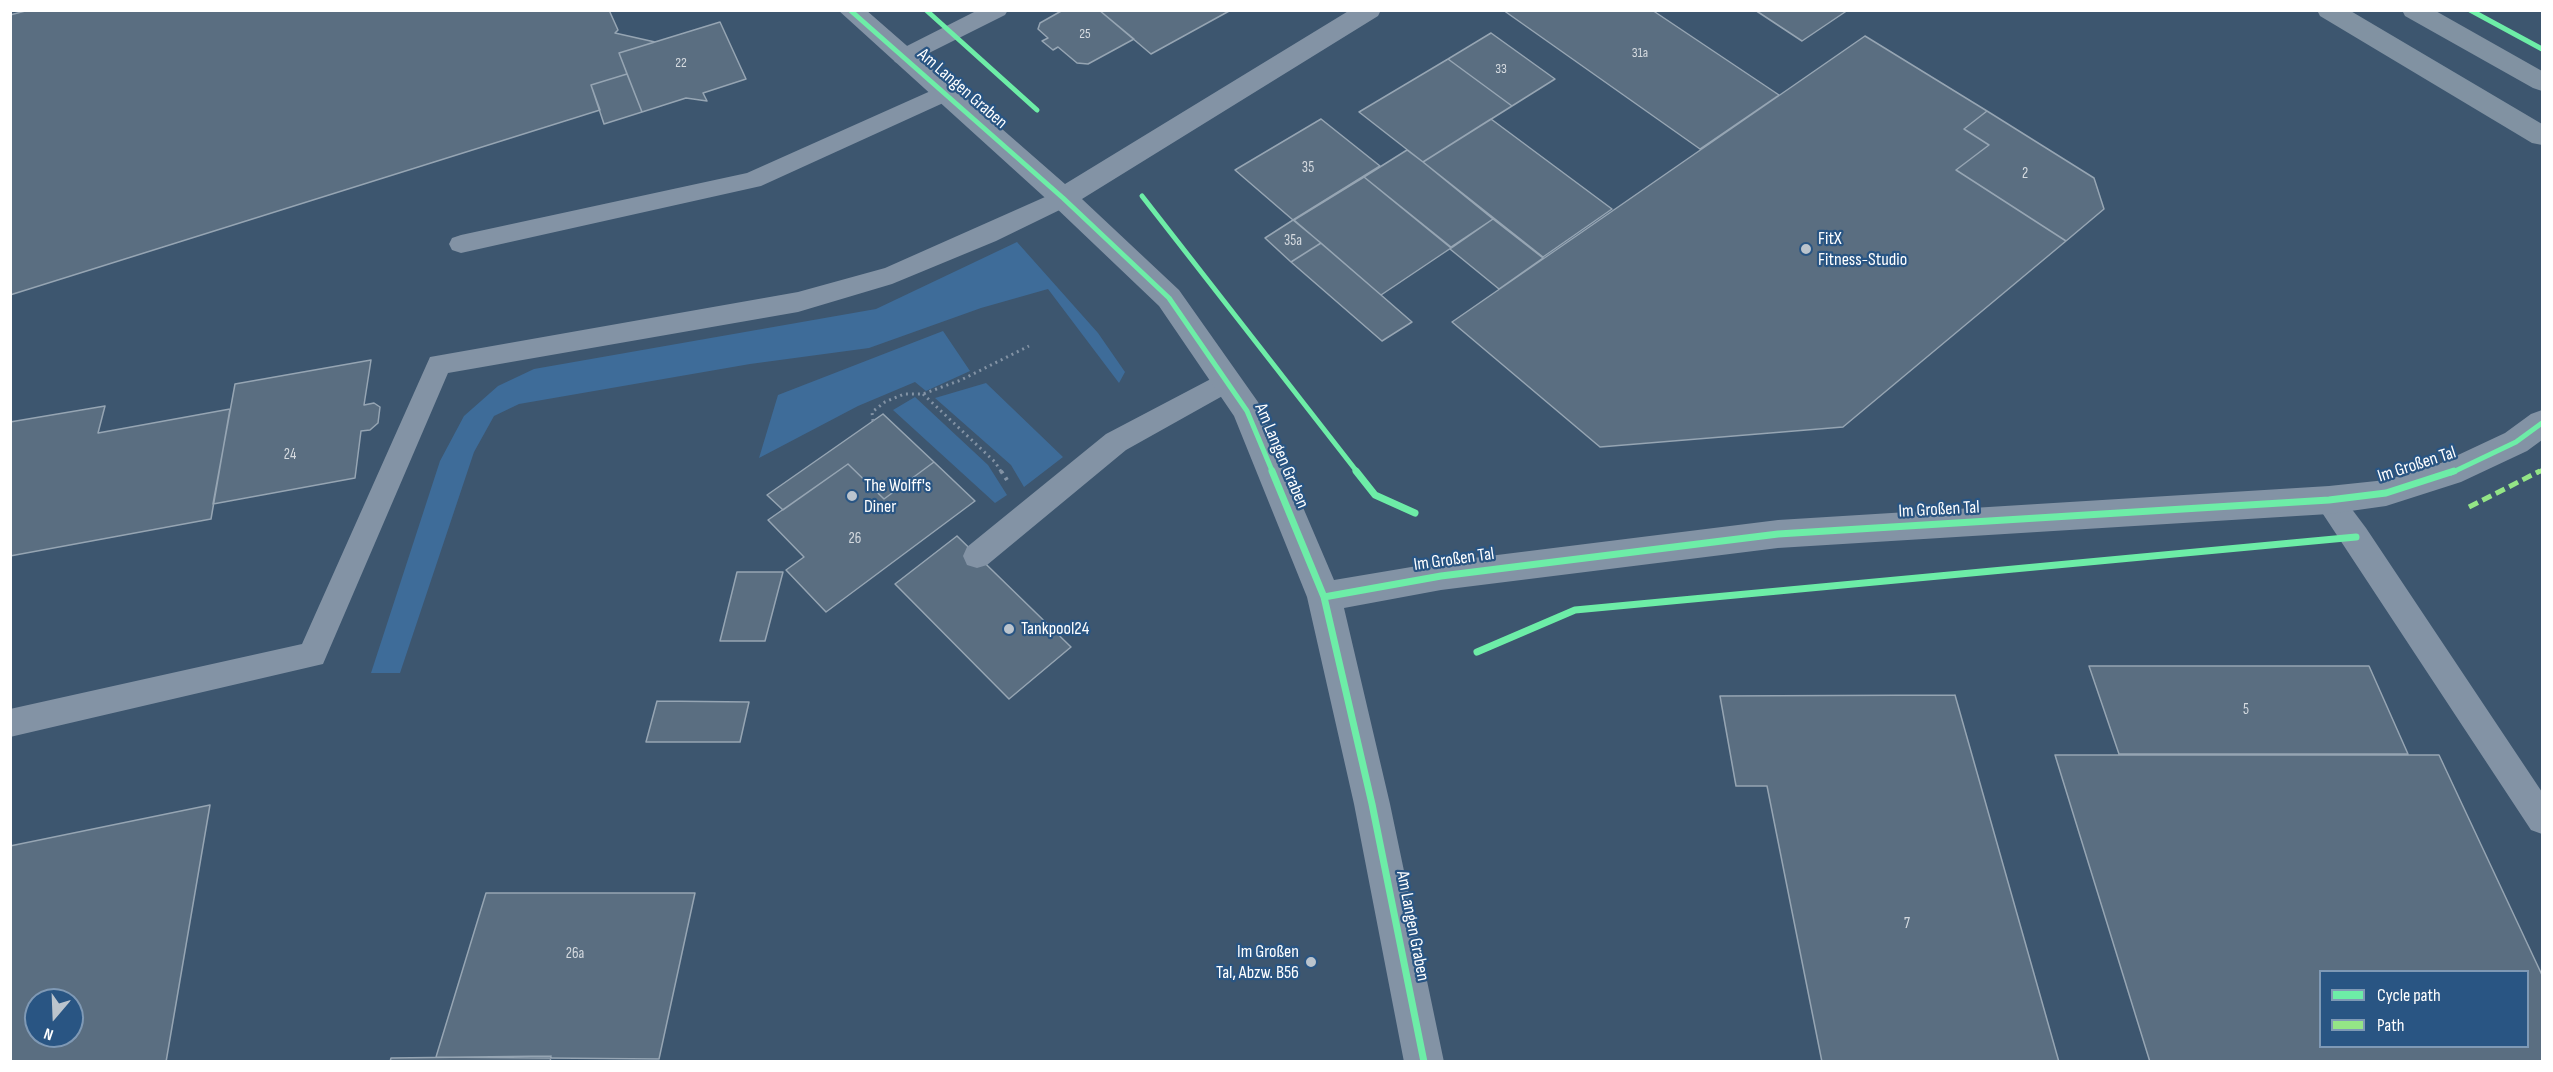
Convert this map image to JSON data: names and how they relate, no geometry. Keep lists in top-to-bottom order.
{
  "streets": {
    "street": ["Am Langen Graben", "Im Großen Tal"]
  },
  "crossings": [
    ["Am Langen Graben", "Im Großen Tal"]
  ],
  "places": [
    "FitX Fitness-Studio",
    "The Wolff's Diner",
    "Tankpool24",
    "Im Großen Tal, Abzw. B56"
  ],
  "house_numbers": [
    "25",
    "31a",
    "22",
    "33",
    "35",
    "2",
    "35a",
    "24",
    "26",
    "5",
    "7",
    "26a"
  ],
  "legend": ["Cycle path", "Path"],
  "north": "bottom"
}
